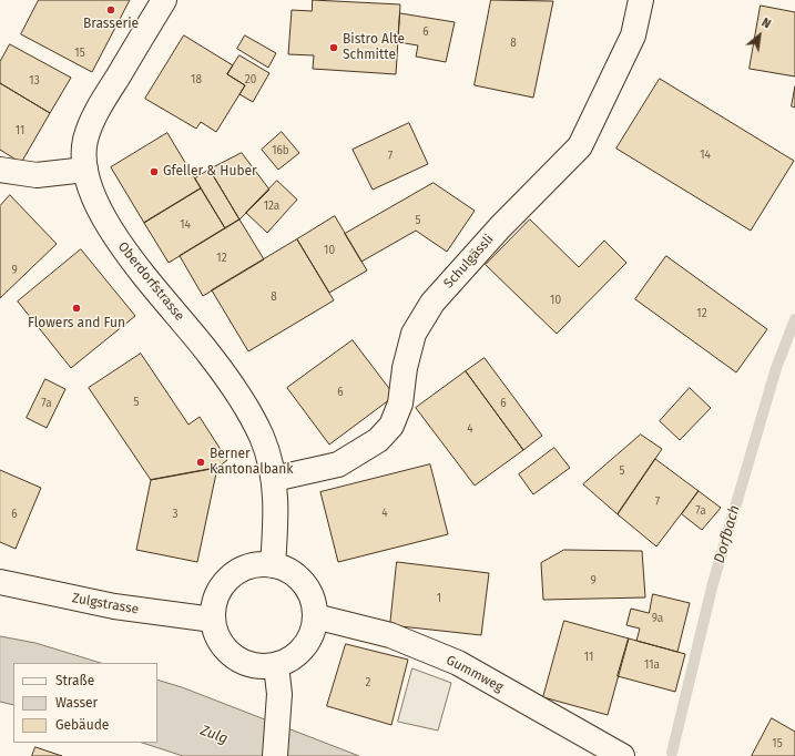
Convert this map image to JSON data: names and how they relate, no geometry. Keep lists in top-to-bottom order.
{
  "streets": {
    "street": [
      "Schulgässli",
      "Oberdorfstrasse",
      "Zulgstrasse",
      "Gummweg"
    ]
  },
  "crossings": [
    ["Schulgässli", "Oberdorfstrasse"],
    ["Oberdorfstrasse", "Zulgstrasse"],
    ["Oberdorfstrasse", "Gummweg"],
    ["Zulgstrasse", "Gummweg"]
  ],
  "water": ["Dorfbach", "Zulg"],
  "places": [
    "Brasserie",
    "Bistro Alte Schmitte",
    "Gfeller & Huber",
    "Flowers and Fun",
    "Berner Kantonalbank"
  ],
  "house_numbers": [
    "6",
    "8",
    "15",
    "18",
    "20",
    "13",
    "11",
    "16b",
    "14",
    "7",
    "12a",
    "5",
    "14",
    "10",
    "12",
    "9",
    "8",
    "10",
    "12",
    "6",
    "5",
    "7a",
    "6",
    "4",
    "5",
    "7",
    "7a",
    "4",
    "6",
    "3",
    "9",
    "1",
    "9a",
    "11",
    "11a",
    "2",
    "15"
  ],
  "legend": ["Straße", "Wasser", "Gebäude"],
  "north": "top right"
}
